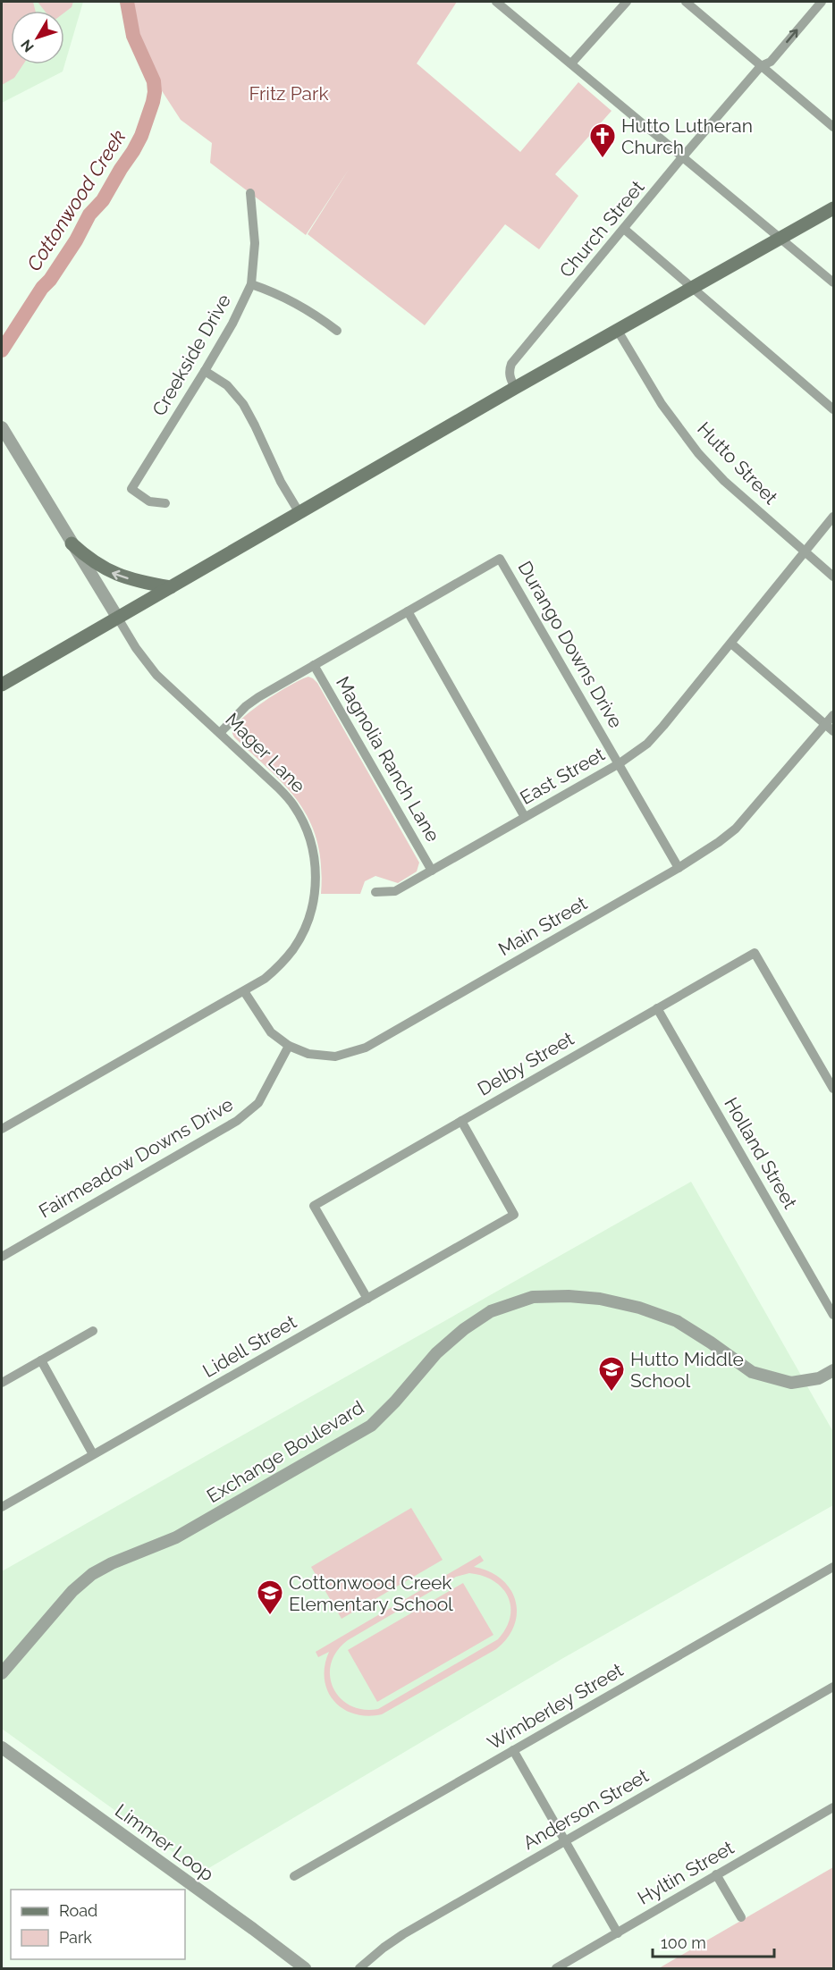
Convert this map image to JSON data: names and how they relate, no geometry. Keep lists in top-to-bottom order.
{
  "streets": {
    "street": [
      "Church Street",
      "Creekside Drive",
      "Hutto Street",
      "Durango Downs Drive",
      "Mager Lane",
      "Magnolia Ranch Lane",
      "East Street",
      "Main Street",
      "Delby Street",
      "Holland Street",
      "Fairmeadow Downs Drive",
      "Lidell Street",
      "Exchange Boulevard",
      "Wimberley Street",
      "Anderson Street",
      "Limmer Loop",
      "Hyltin Street"
    ]
  },
  "crossings": [
    ["Hutto Street", "East Street"],
    ["Durango Downs Drive", "Mager Lane"],
    ["Durango Downs Drive", "Magnolia Ranch Lane"],
    ["Durango Downs Drive", "East Street"],
    ["Durango Downs Drive", "Main Street"],
    ["Mager Lane", "Main Street"],
    ["Magnolia Ranch Lane", "East Street"],
    ["Main Street", "Fairmeadow Downs Drive"],
    ["Delby Street", "Holland Street"],
    ["Delby Street", "Lidell Street"]
  ],
  "water": ["Cottonwood Creek"],
  "parks": ["Fritz Park"],
  "places": {
    "church": ["Hutto Lutheran Church"],
    "school or university": ["Hutto Middle School", "Cottonwood Creek Elementary School"]
  },
  "legend": ["Road", "Park"],
  "scale_bar": "100 m",
  "north": "bottom left"
}
